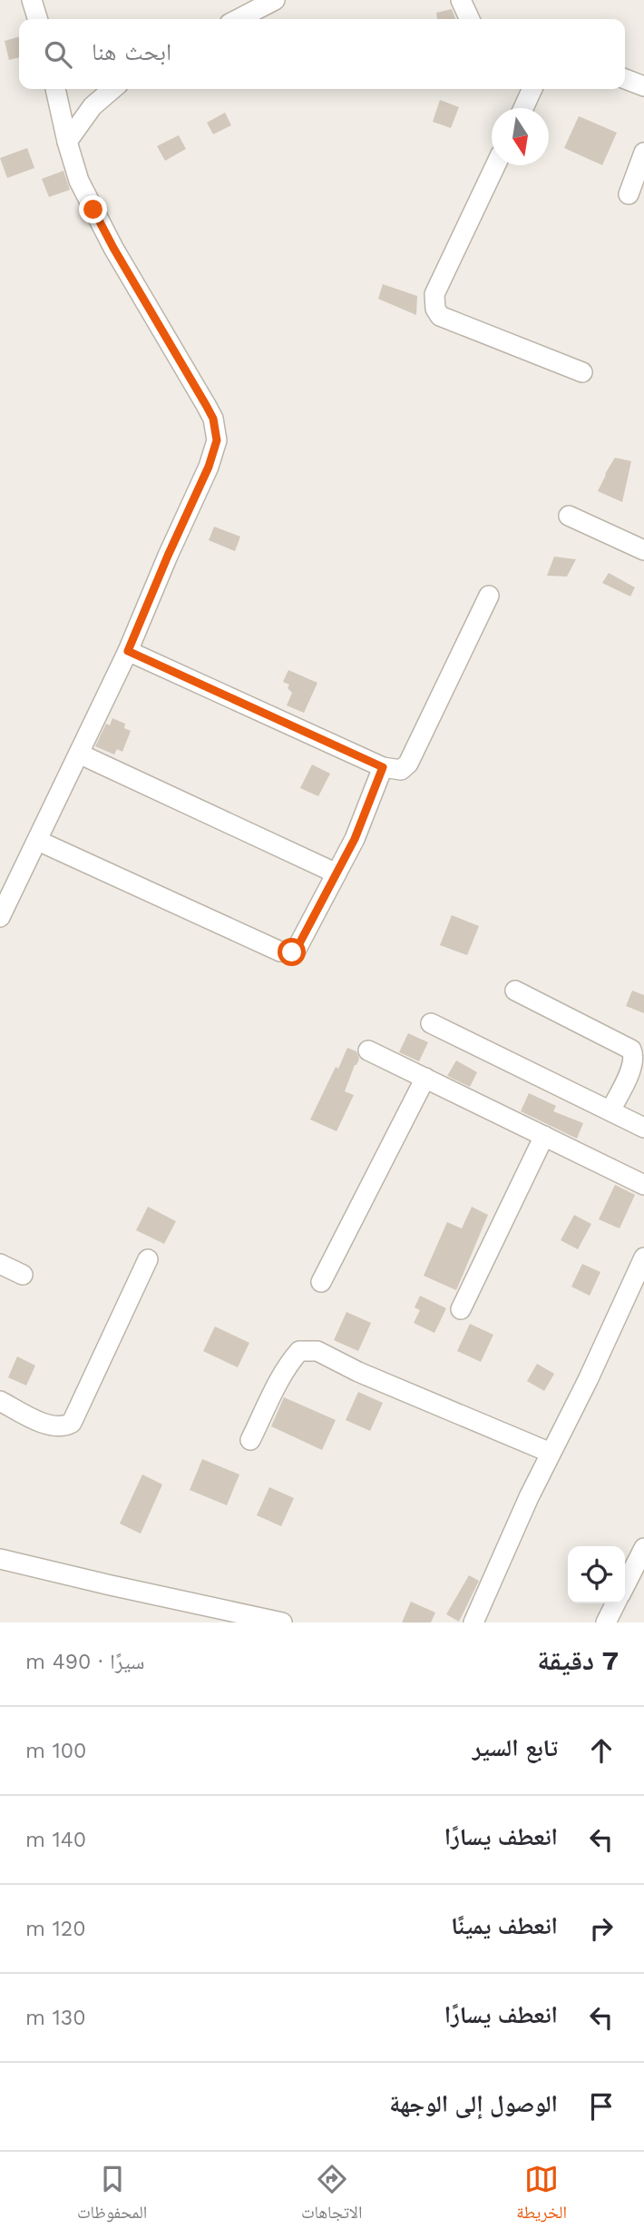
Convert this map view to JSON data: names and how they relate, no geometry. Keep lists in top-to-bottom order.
{
  "north": "bottom",
  "page": {
    "search": "ابحث هنا",
    "heading": ["7 دقيقة", "سيرًا · 490 m"],
    "list": [
      ["تابع السير", "100 m"],
      ["انعطف يسارًا", "140 m"],
      ["انعطف يمينًا", "120 m"],
      ["انعطف يسارًا", "130 m"],
      "الوصول إلى الوجهة"
    ],
    "nav": ["الخريطة", "الاتجاهات", "المحفوظات"]
  }
}
